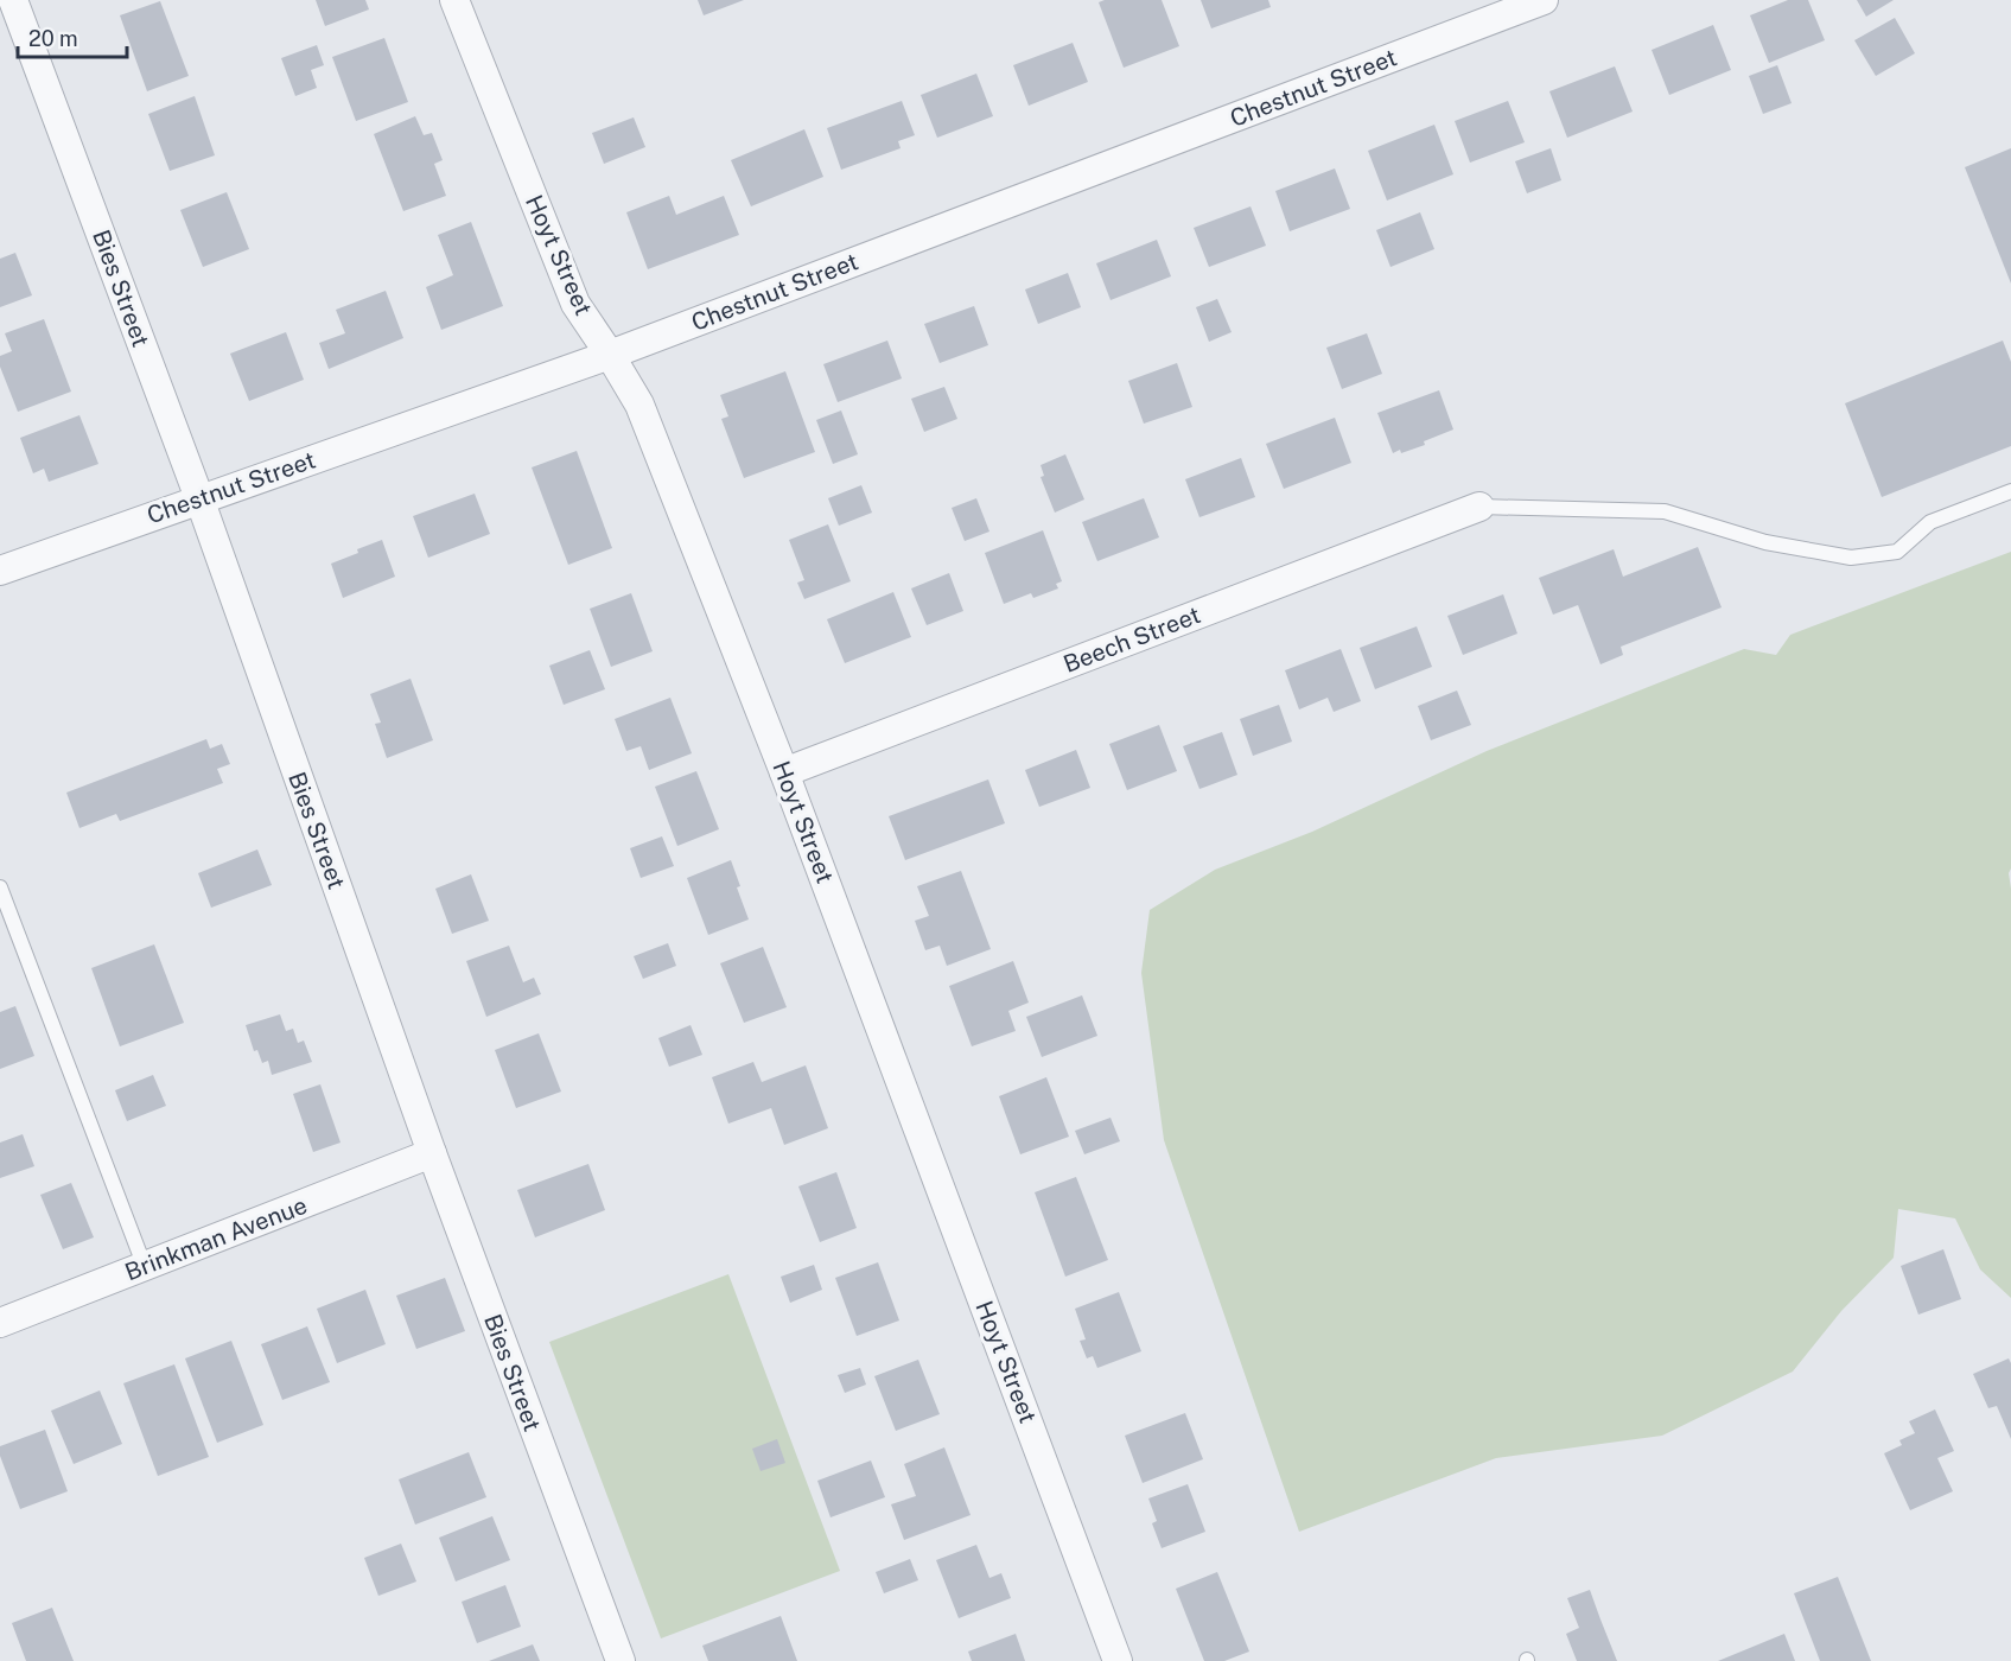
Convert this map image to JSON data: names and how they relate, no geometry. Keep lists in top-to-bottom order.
{
  "streets": {
    "street": [
      "Chestnut Street",
      "Hoyt Street",
      "Bies Street",
      "Beech Street",
      "Brinkman Avenue"
    ]
  },
  "crossings": [
    ["Chestnut Street", "Hoyt Street"],
    ["Chestnut Street", "Bies Street"],
    ["Hoyt Street", "Beech Street"],
    ["Bies Street", "Brinkman Avenue"]
  ],
  "scale_bar": "20 m"
}
